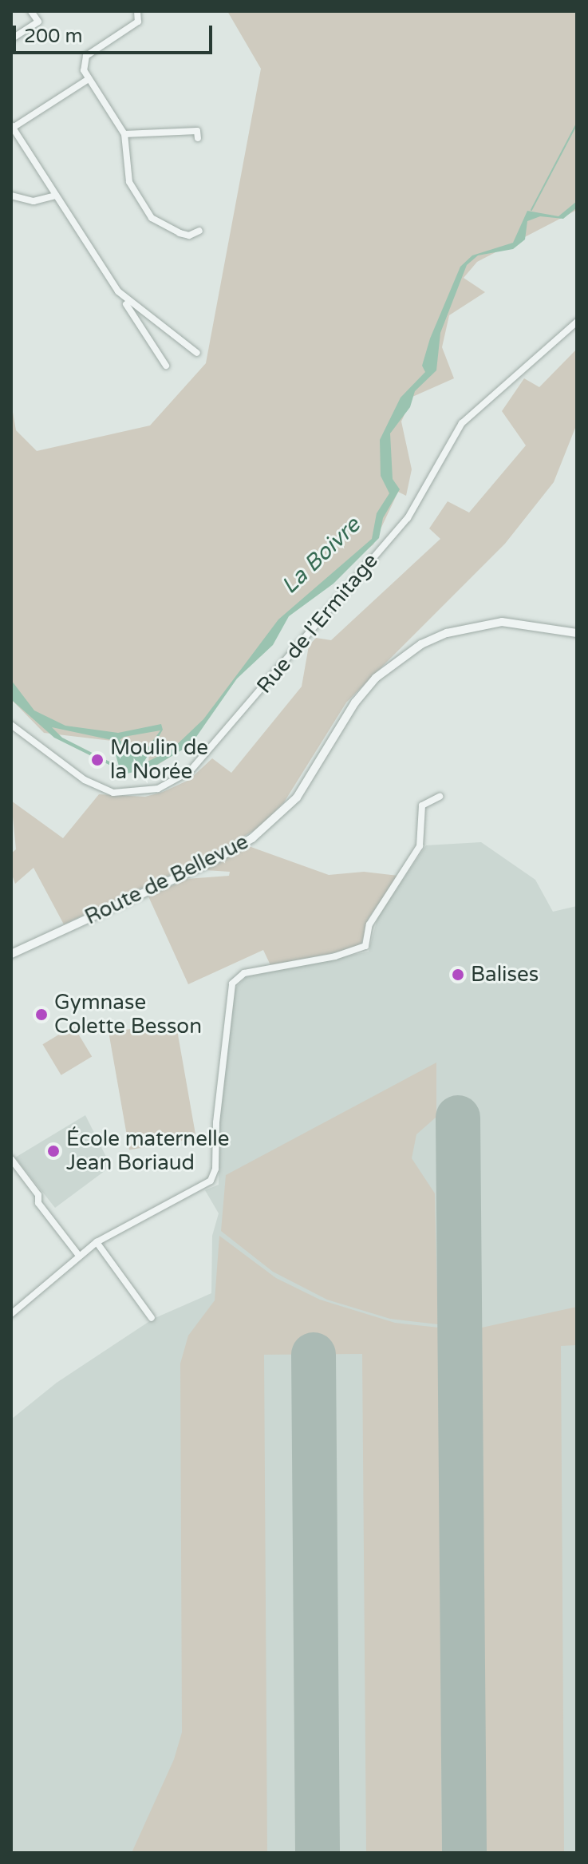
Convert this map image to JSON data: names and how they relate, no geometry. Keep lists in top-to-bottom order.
{
  "streets": {
    "street": ["Rue de l’Ermitage", "Route de Bellevue"]
  },
  "water": ["La Boivre"],
  "places": [
    "Moulin de la Norée",
    "Balises",
    "Gymnase Colette Besson",
    "École maternelle Jean Boriaud"
  ],
  "scale_bar": "200 m"
}
